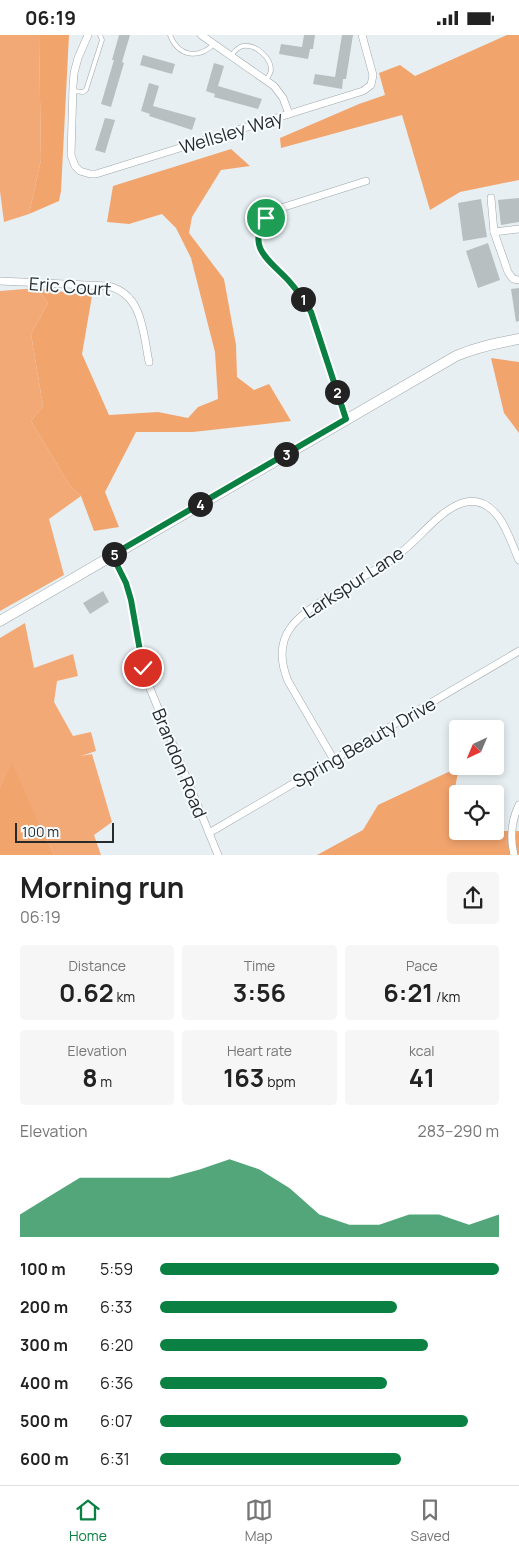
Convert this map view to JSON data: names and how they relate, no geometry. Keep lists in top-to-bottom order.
{
  "streets": {
    "street": [
      "Wellsley Way",
      "Eric Court",
      "Larkspur Lane",
      "Spring Beauty Drive",
      "Brandon Road"
    ]
  },
  "crossings": [
    ["Larkspur Lane", "Spring Beauty Drive"],
    ["Spring Beauty Drive", "Brandon Road"]
  ],
  "scale_bar": "100 m",
  "north": "bottom left",
  "page": {
    "status": "06:19",
    "pins": [
      "1",
      "2",
      "3",
      "4",
      "5"
    ],
    "scale": "100 m",
    "heading": ["Morning run", "06:19"],
    "stats": [
      ["Distance", "0.62 km"],
      ["Time", "3:56"],
      ["Pace", "6:21 /km"],
      ["Elevation", "8 m"],
      ["Heart rate", "163 bpm"],
      ["kcal", "41"]
    ],
    "chart": ["Elevation", "283–290 m"],
    "list": [
      {
        "name": "100 m",
        "note": "5:59"
      },
      {
        "name": "200 m",
        "note": "6:33"
      },
      {
        "name": "300 m",
        "note": "6:20"
      },
      {
        "name": "400 m",
        "note": "6:36"
      },
      {
        "name": "500 m",
        "note": "6:07"
      },
      {
        "name": "600 m",
        "note": "6:31"
      }
    ],
    "tabs": ["Home", "Map", "Saved"]
  }
}
